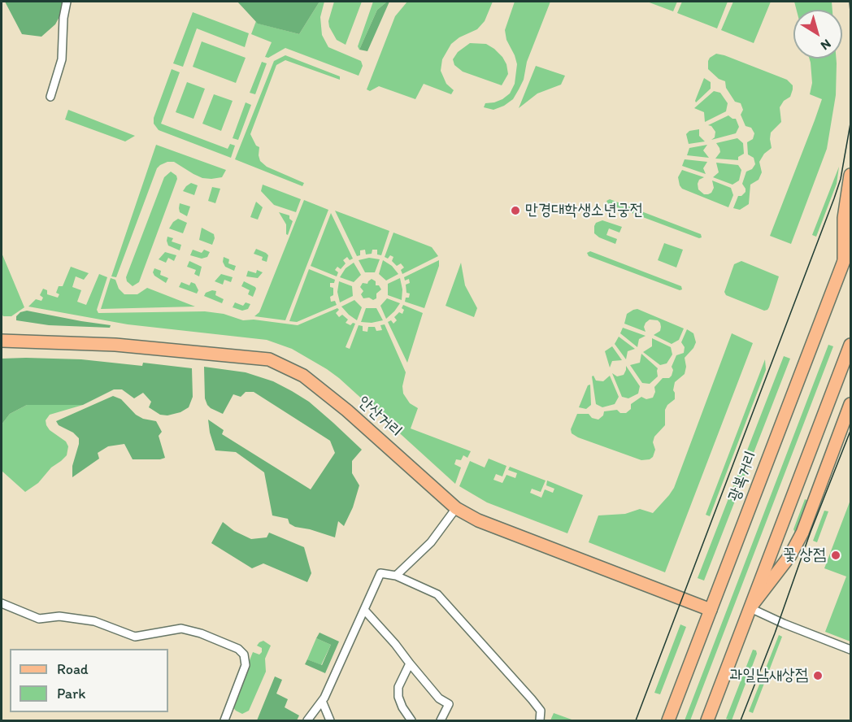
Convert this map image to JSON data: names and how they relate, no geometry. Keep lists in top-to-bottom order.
{
  "streets": {
    "main road": ["안산거리", "광복거리"]
  },
  "crossings": [
    ["안산거리", "광복거리"]
  ],
  "places": ["만경대학생소년궁전", "꽃 상점", "과일남새상점"],
  "legend": ["Road", "Park"],
  "north": "bottom right"
}
